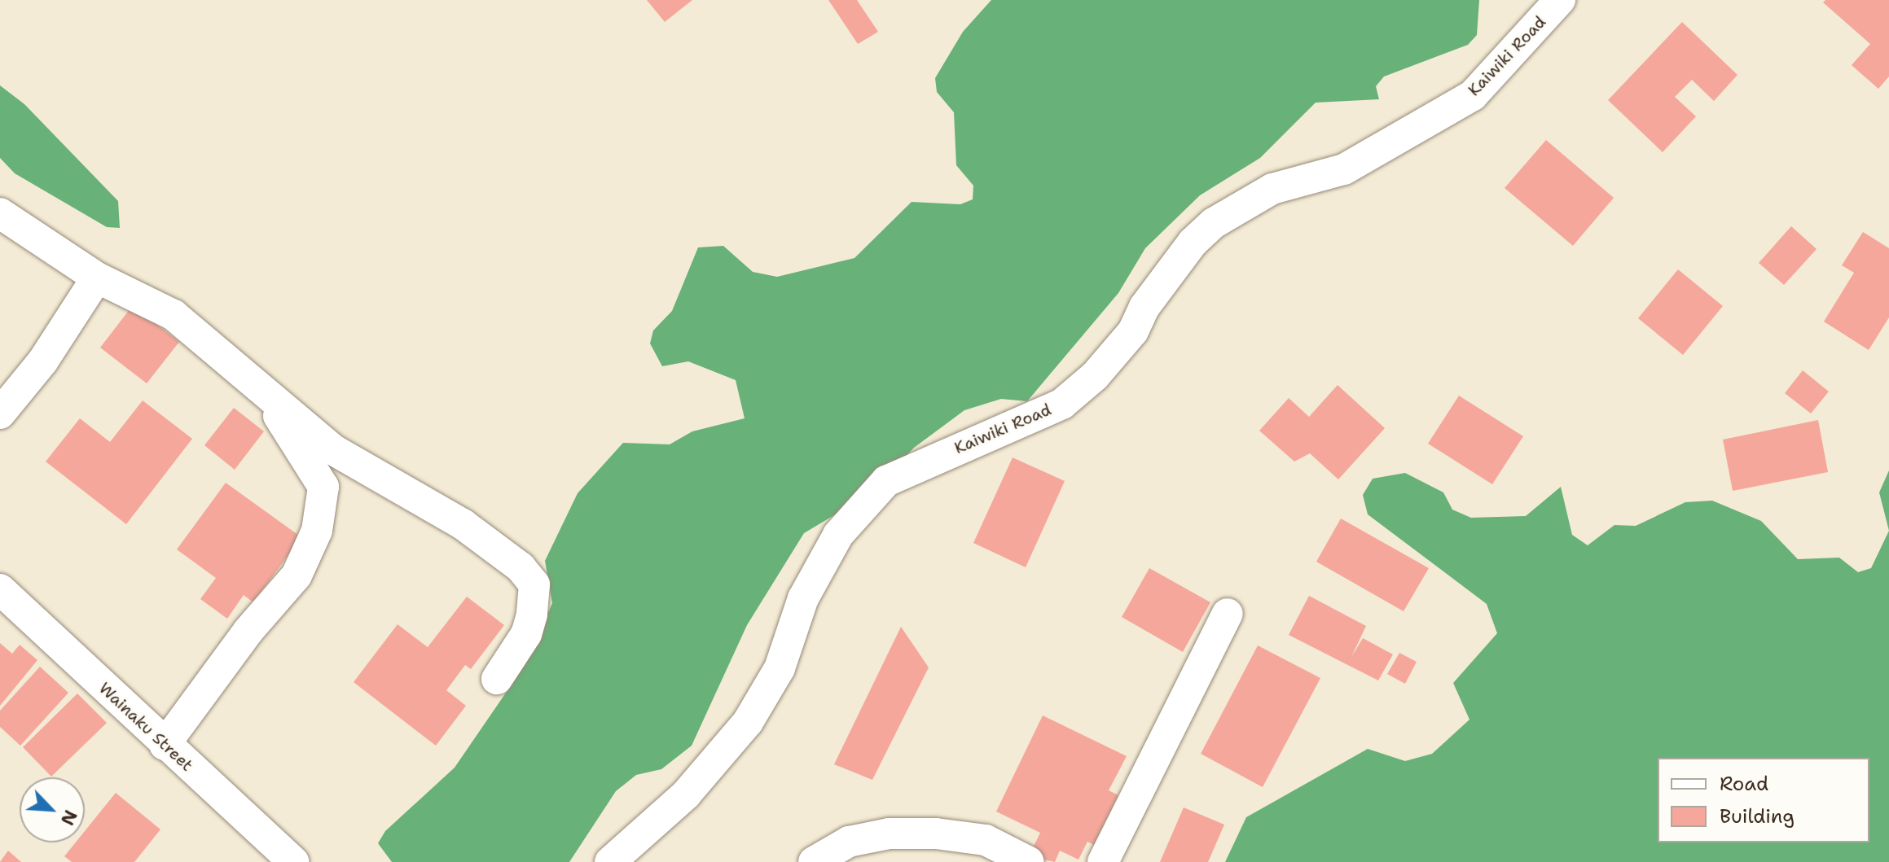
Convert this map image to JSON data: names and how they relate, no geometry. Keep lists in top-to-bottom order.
{
  "streets": {
    "street": ["Kaiwiki Road", "Wainaku Street"]
  },
  "legend": ["Road", "Building"],
  "north": "bottom right"
}
